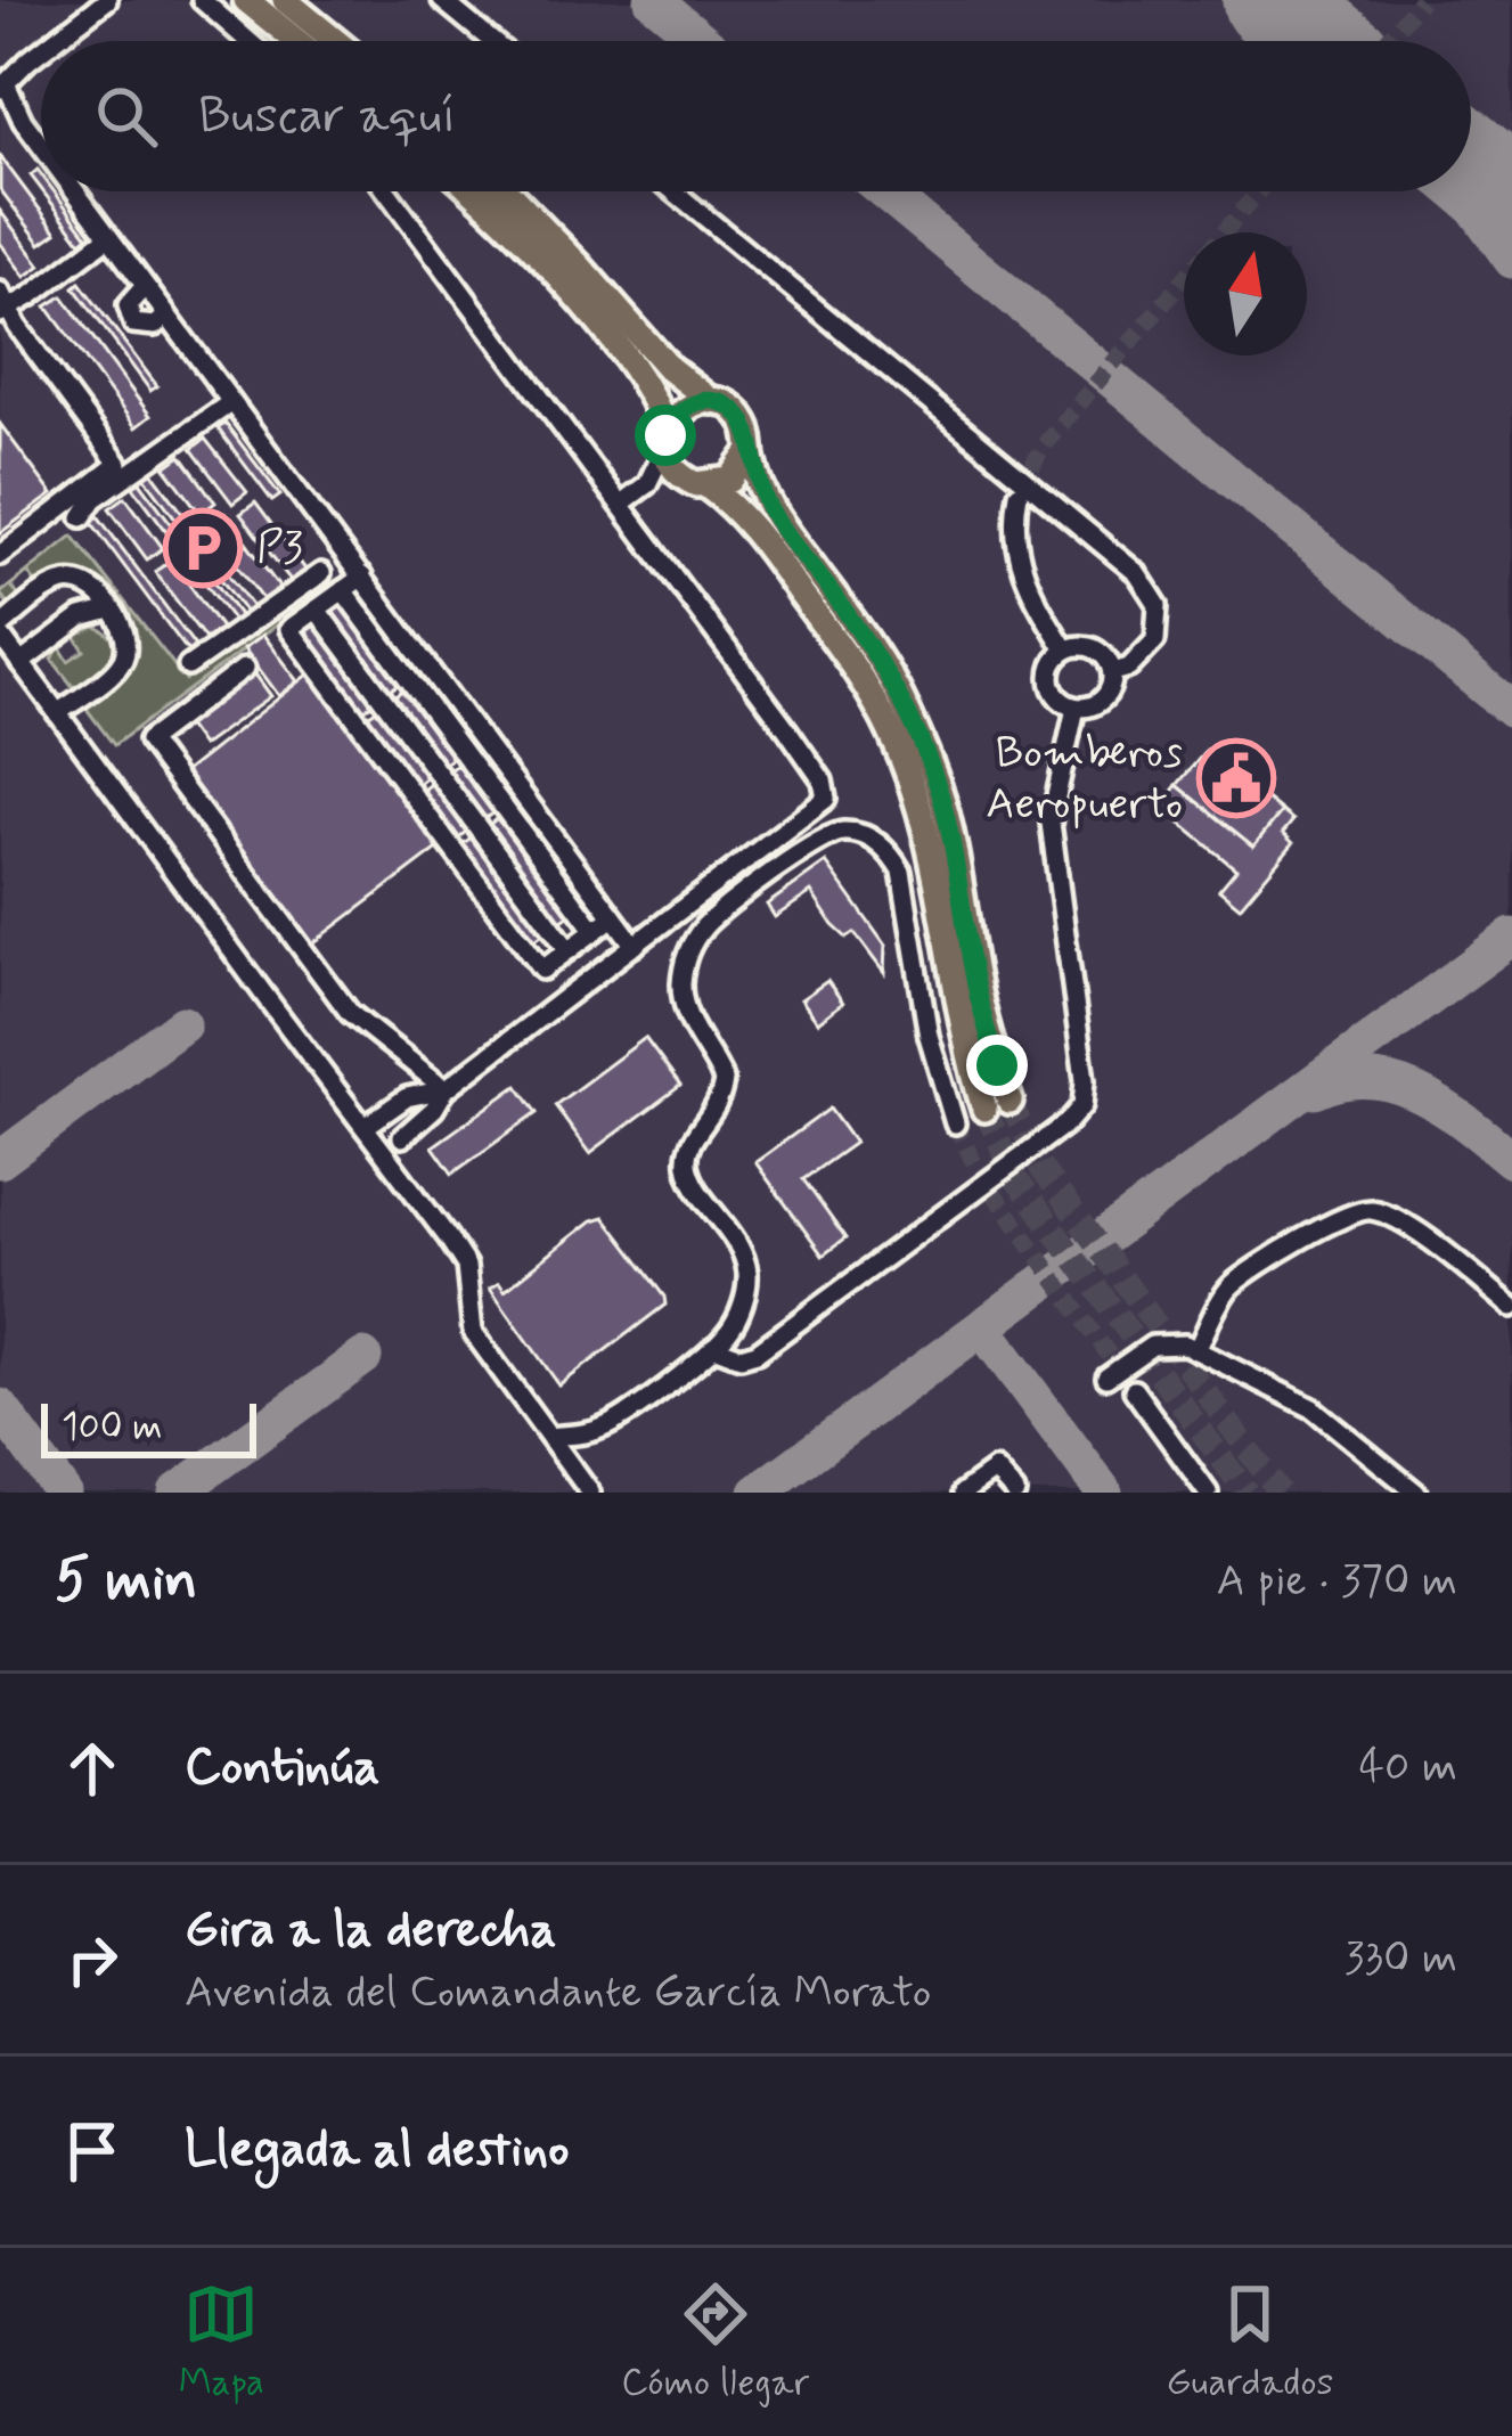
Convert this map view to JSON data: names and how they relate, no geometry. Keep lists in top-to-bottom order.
{
  "places": {
    "parking": ["P3"],
    "public building": ["Bomberos Aeropuerto"]
  },
  "scale_bar": "100 m",
  "north": "top",
  "page": {
    "search": "Buscar aquí",
    "scale": "100 m",
    "heading": ["5 min", "A pie · 370 m"],
    "list": [
      ["Continúa", "40 m"],
      ["Gira a la derecha", "Avenida del Comandante García Morato", "330 m"],
      "Llegada al destino"
    ],
    "nav": ["Mapa", "Cómo llegar", "Guardados"]
  }
}
